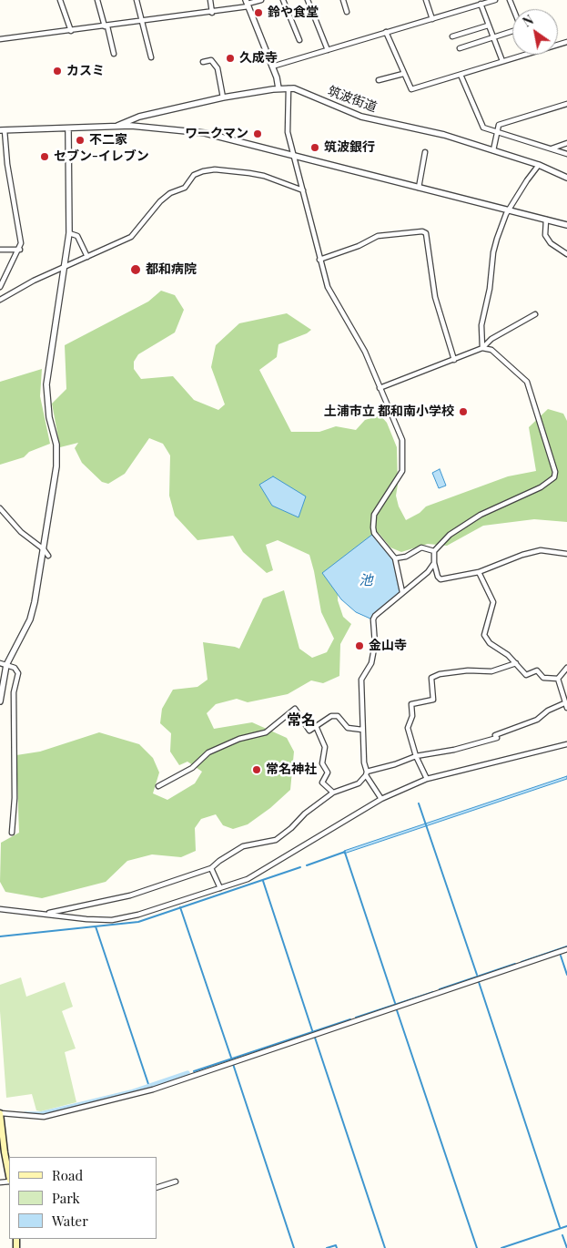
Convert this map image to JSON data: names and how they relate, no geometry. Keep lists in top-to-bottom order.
{
  "streets": {
    "street": ["筑波街道"]
  },
  "districts": ["常名"],
  "water": ["池"],
  "places": [
    "鈴や食堂",
    "久成寺",
    "カスミ",
    "ワークマン",
    "不二家",
    "筑波銀行",
    "セブン-イレブン",
    "都和病院",
    "土浦市立 都和南小学校",
    "金山寺",
    "常名神社"
  ],
  "legend": ["Road", "Park", "Water"],
  "north": "top left"
}
